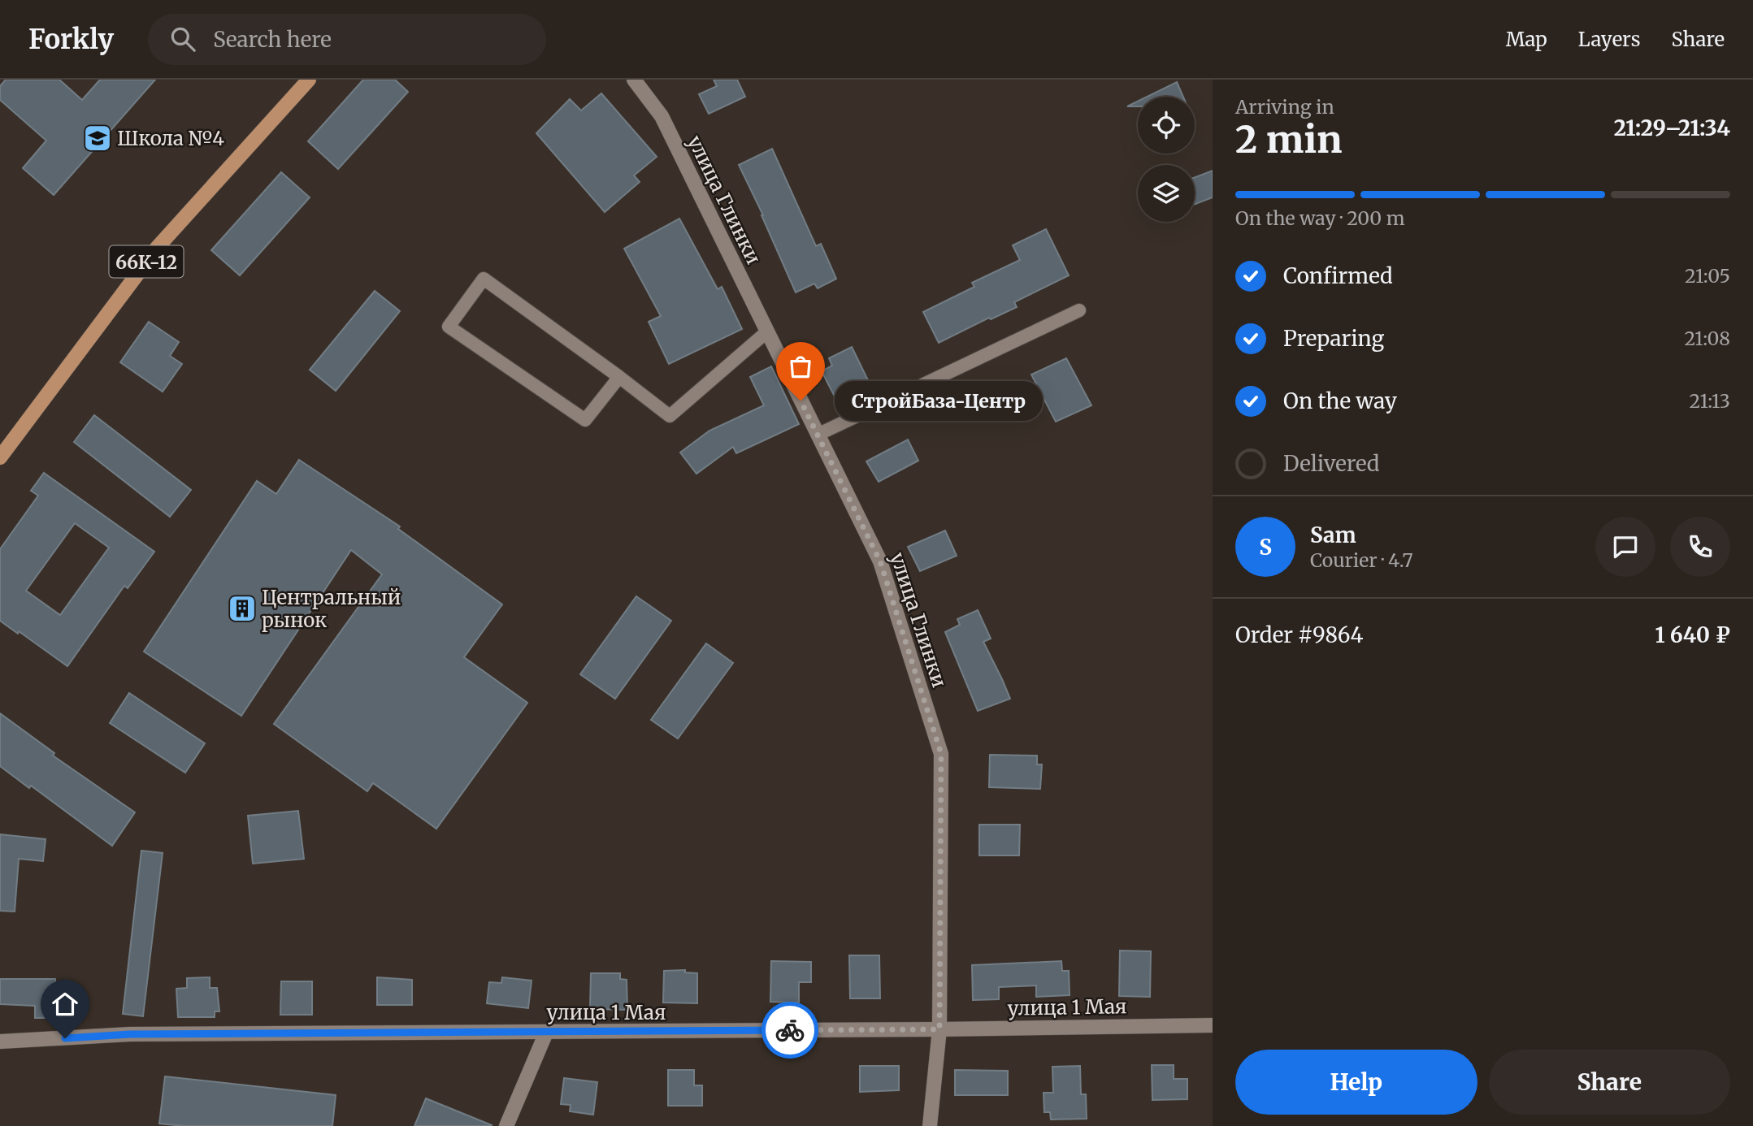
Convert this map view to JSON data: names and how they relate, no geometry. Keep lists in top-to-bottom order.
{
  "streets": {
    "main road": ["66К-12"],
    "street": ["улица Глинки", "улица 1 Мая"]
  },
  "crossings": [
    ["улица Глинки", "улица 1 Мая"]
  ],
  "places": {
    "school or university": ["Школа №4"],
    "other": ["СтройБаза-Центр"],
    "building": ["Центральный рынок"]
  },
  "page": {
    "header": "Forkly",
    "search": "Search here",
    "nav": ["Map", "Layers", "Share"],
    "heading": ["2 min", "Arriving in", "21:29–21:34"],
    "panel": [
      "Sam",
      "Courier · 4.7",
      "Order #9864",
      "1 640 ₽"
    ],
    "bar": "On the way · 200 m",
    "list": [
      ["Confirmed", "21:05"],
      ["Preparing", "21:08"],
      ["On the way", "21:13"],
      "Delivered"
    ],
    "bubble": "СтройБаза-Центр",
    "round": "S",
    "buttons": ["Help", "Share"]
  }
}
